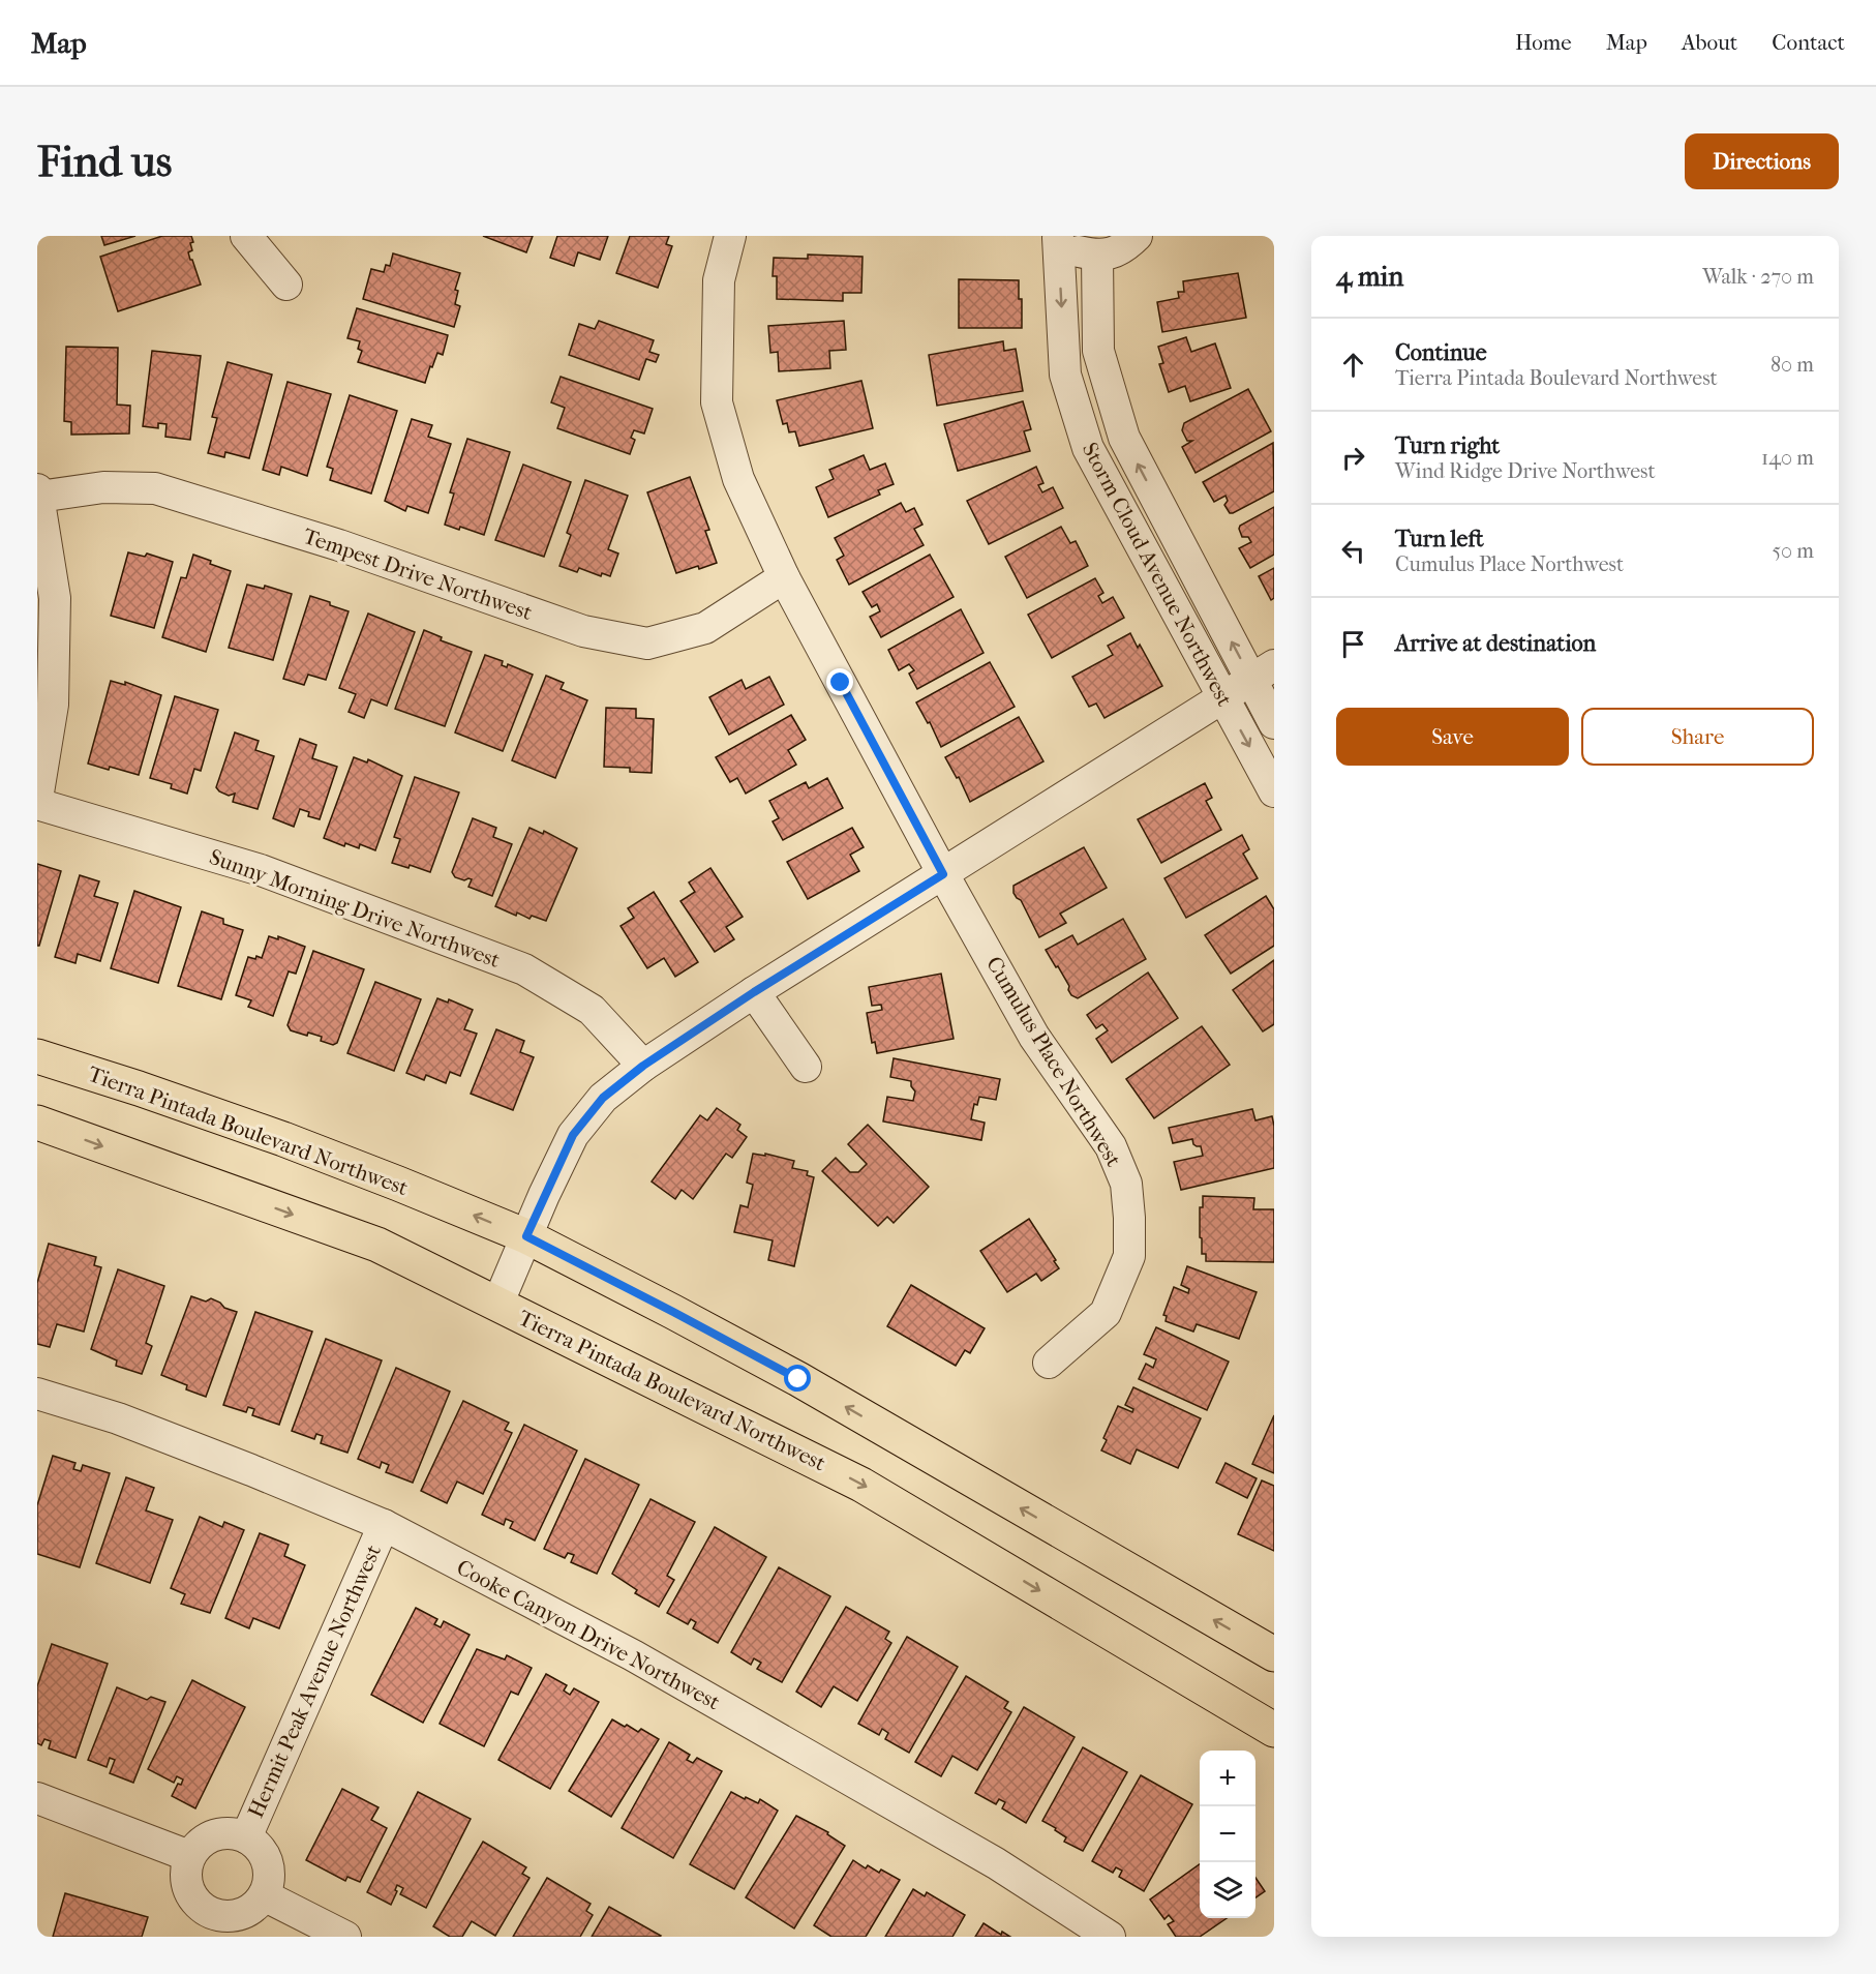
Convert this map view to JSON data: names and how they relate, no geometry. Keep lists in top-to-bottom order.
{
  "streets": {
    "main road": ["Tierra Pintada Boulevard Northwest"],
    "street": [
      "Tempest Drive Northwest",
      "Storm Cloud Avenue Northwest",
      "Sunny Morning Drive Northwest",
      "Cumulus Place Northwest",
      "Cooke Canyon Drive Northwest",
      "Hermit Peak Avenue Northwest"
    ]
  },
  "crossings": [
    ["Tempest Drive Northwest", "Cumulus Place Northwest"],
    ["Cooke Canyon Drive Northwest", "Hermit Peak Avenue Northwest"]
  ],
  "page": {
    "header": "Map",
    "nav": [
      "Home",
      "Map",
      "About",
      "Contact"
    ],
    "buttons": [
      "Directions",
      ["Save", "Share"]
    ],
    "title": "Find us",
    "heading": ["4 min", "Walk · 270 m"],
    "list": [
      ["Continue", "Tierra Pintada Boulevard Northwest", "80 m"],
      ["Turn right", "Wind Ridge Drive Northwest", "140 m"],
      ["Turn left", "Cumulus Place Northwest", "50 m"],
      "Arrive at destination"
    ],
    "map_buttons": ["+", "−"]
  }
}
